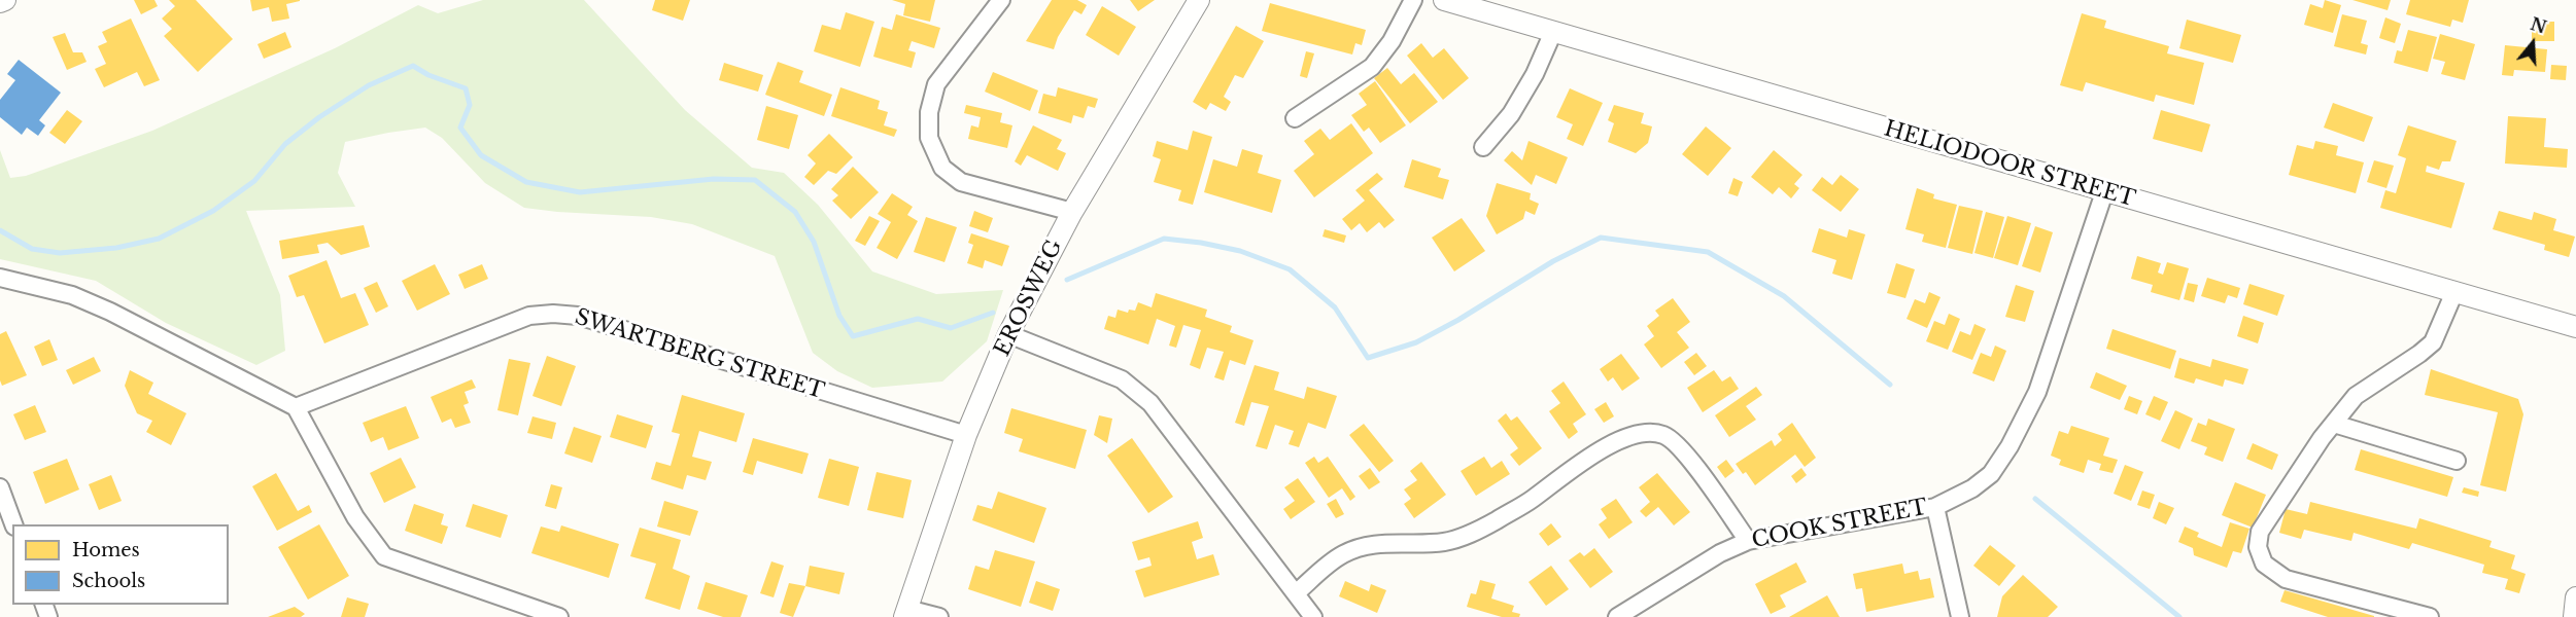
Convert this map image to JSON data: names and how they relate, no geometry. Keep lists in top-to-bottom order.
{
  "streets": {
    "street": [
      "HELIODOOR STREET",
      "EROSWEG",
      "SWARTBERG STREET",
      "COOK STREET"
    ]
  },
  "crossings": [
    ["HELIODOOR STREET", "COOK STREET"],
    ["EROSWEG", "SWARTBERG STREET"]
  ],
  "legend": ["Homes", "Schools"],
  "north": "top"
}
